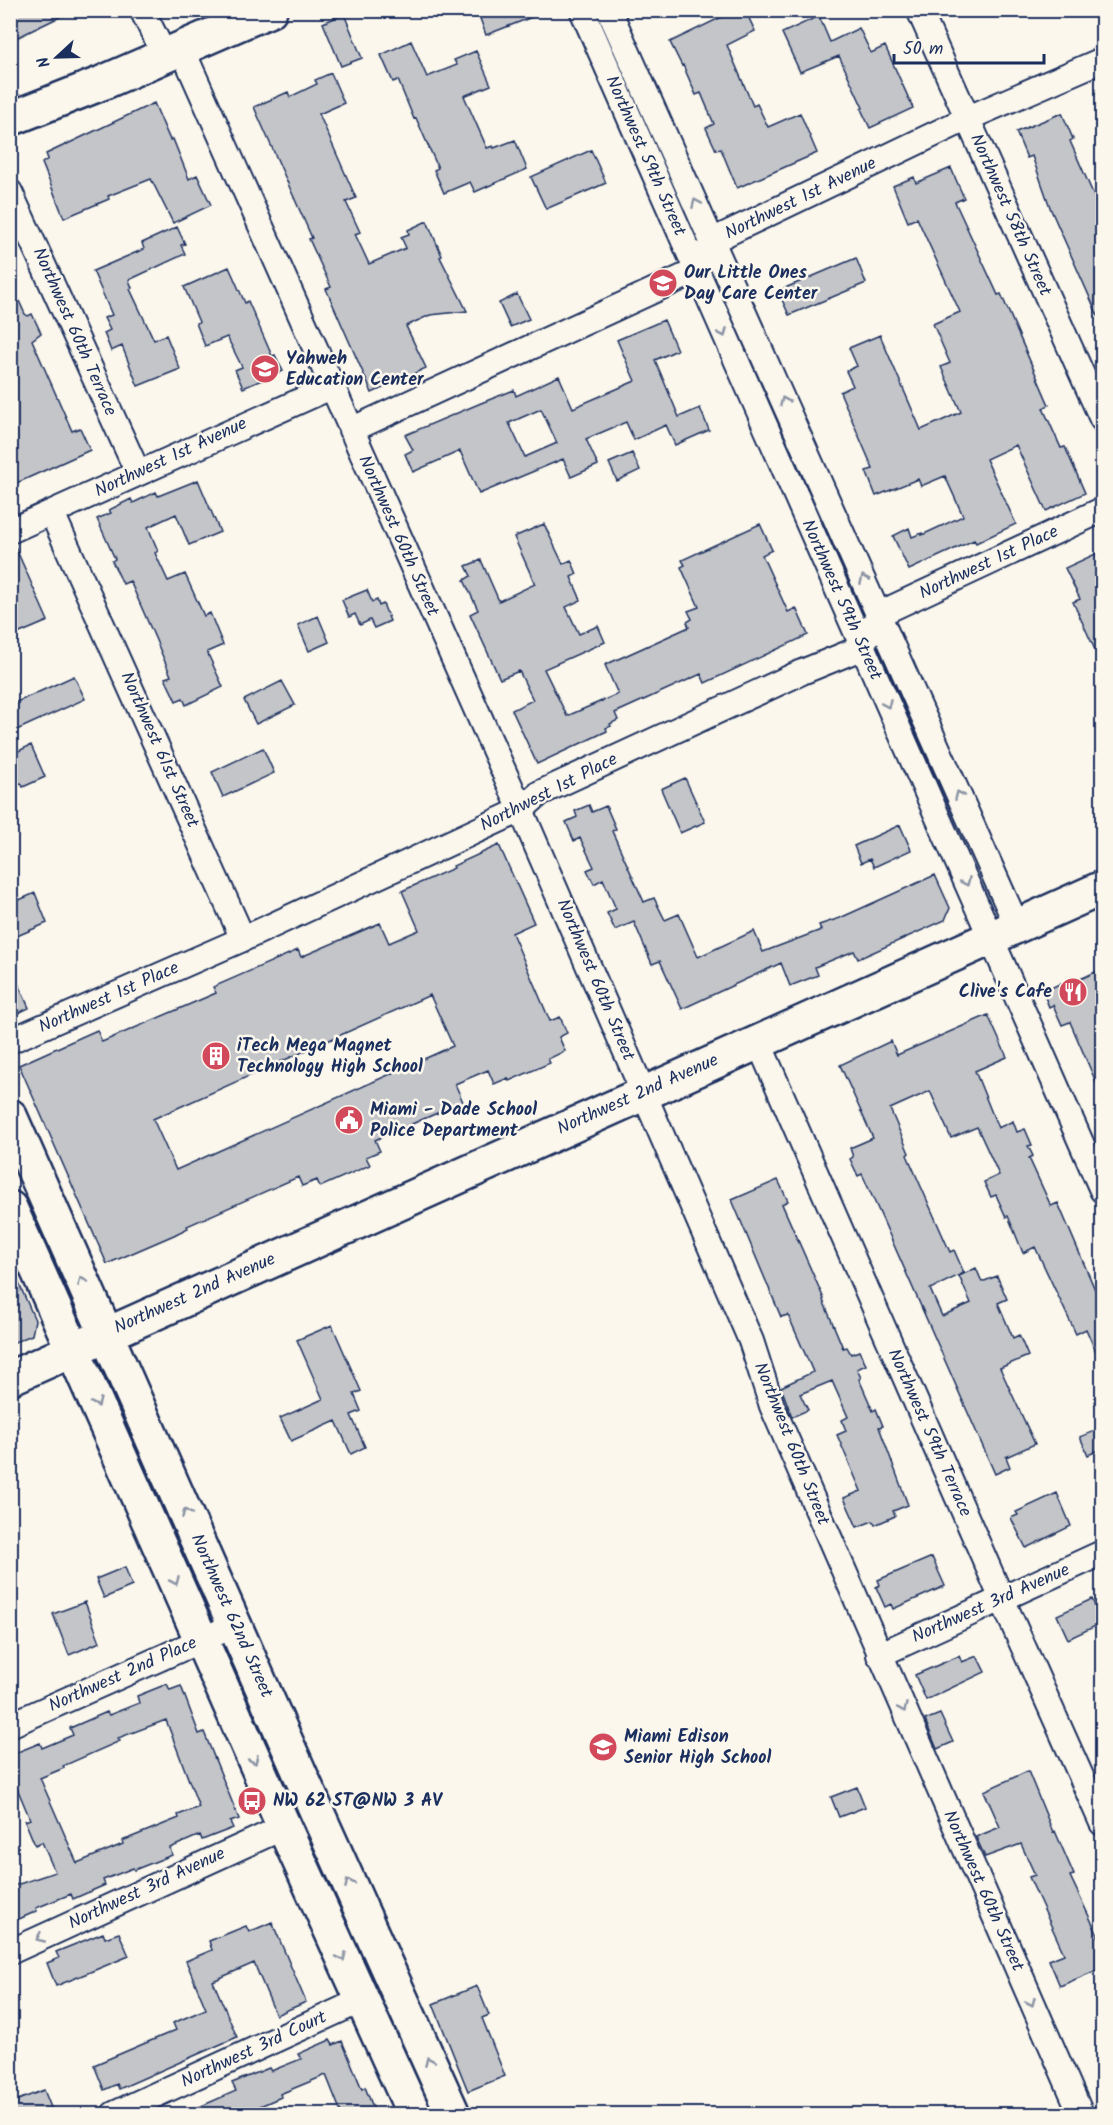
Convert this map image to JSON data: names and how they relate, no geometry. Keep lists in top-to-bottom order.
{
  "streets": {
    "main road": ["Northwest 2nd Avenue", "Northwest 62nd Street"],
    "street": [
      "Northwest 59th Street",
      "Northwest 1st Avenue",
      "Northwest 58th Street",
      "Northwest 60th Terrace",
      "Northwest 60th Street",
      "Northwest 1st Place",
      "Northwest 61st Street",
      "Northwest 59th Terrace",
      "Northwest 3rd Avenue",
      "Northwest 2nd Place",
      "Northwest 3rd Court"
    ]
  },
  "crossings": [
    ["Northwest 59th Street", "Northwest 1st Avenue"],
    ["Northwest 59th Street", "Northwest 1st Place"],
    ["Northwest 59th Street", "Northwest 2nd Avenue"],
    ["Northwest 1st Avenue", "Northwest 58th Street"],
    ["Northwest 1st Avenue", "Northwest 60th Terrace"],
    ["Northwest 1st Avenue", "Northwest 60th Street"],
    ["Northwest 1st Avenue", "Northwest 61st Street"],
    ["Northwest 60th Street", "Northwest 1st Place"],
    ["Northwest 60th Street", "Northwest 2nd Avenue"],
    ["Northwest 60th Street", "Northwest 3rd Avenue"],
    ["Northwest 1st Place", "Northwest 61st Street"],
    ["Northwest 2nd Avenue", "Northwest 59th Terrace"],
    ["Northwest 2nd Avenue", "Northwest 62nd Street"],
    ["Northwest 59th Terrace", "Northwest 3rd Avenue"],
    ["Northwest 3rd Avenue", "Northwest 62nd Street"],
    ["Northwest 62nd Street", "Northwest 2nd Place"],
    ["Northwest 62nd Street", "Northwest 3rd Court"]
  ],
  "one_way": ["Northwest 3rd Avenue"],
  "places": {
    "school or university": ["Our Little Ones Day Care Center", "Yahweh Education Center", "Miami Edison Senior High School"],
    "restaurant": ["Clive's Cafe"],
    "building": ["iTech Mega Magnet Technology High School"],
    "public building": ["Miami - Dade School Police Department"],
    "bus stop": ["NW 62 ST@NW 3 AV"]
  },
  "scale_bar": "50 m",
  "north": "left"
}
